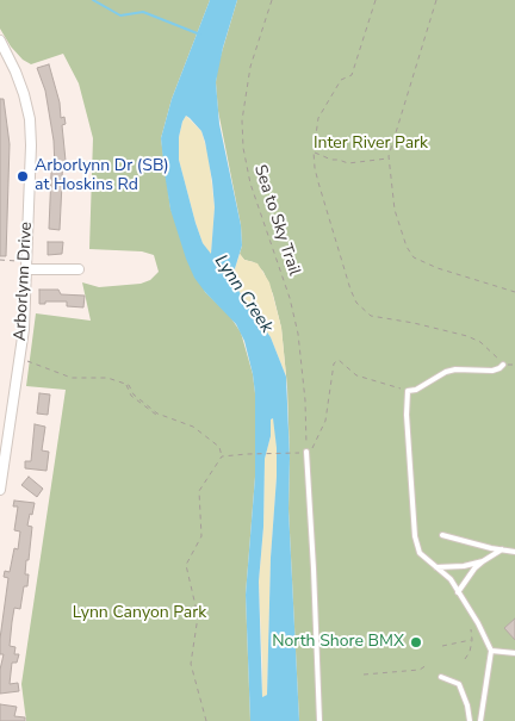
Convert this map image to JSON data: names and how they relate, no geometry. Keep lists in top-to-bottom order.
{
  "streets": {
    "street": ["Arborlynn Drive"],
    "path": ["Sea to Sky Trail"]
  },
  "water": ["Lynn Creek"],
  "parks": ["Inter River Park", "Lynn Canyon Park"],
  "places": ["Arborlynn Dr (SB) at Hoskins Rd", "North Shore BMX"]
}
